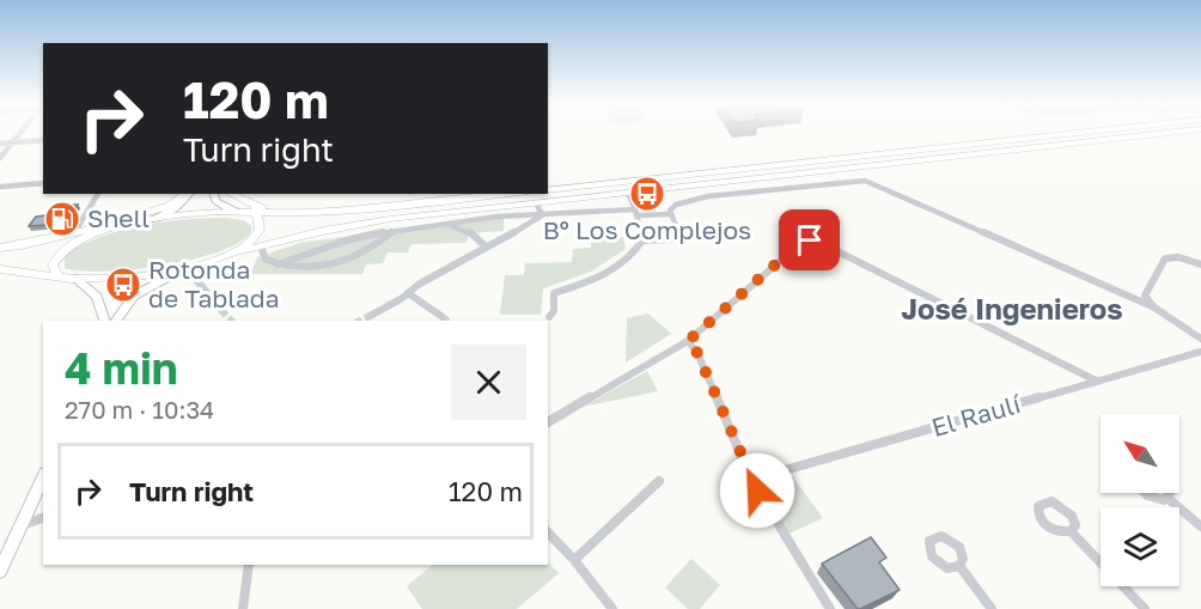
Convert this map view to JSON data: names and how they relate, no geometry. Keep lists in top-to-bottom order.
{
  "streets": {
    "street": ["El Raulí"]
  },
  "districts": ["José Ingenieros"],
  "places": {
    "bus stop": ["Bº Los Complejos", "Rotonda de Tablada"],
    "fuel station": ["Shell"]
  },
  "north": "top left",
  "page": {
    "turn": ["120 m", "Turn right"],
    "heading": ["4 min", "270 m · 10:34"],
    "list": [
      {
        "name": "Turn right",
        "value": "120 m"
      }
    ]
  }
}
